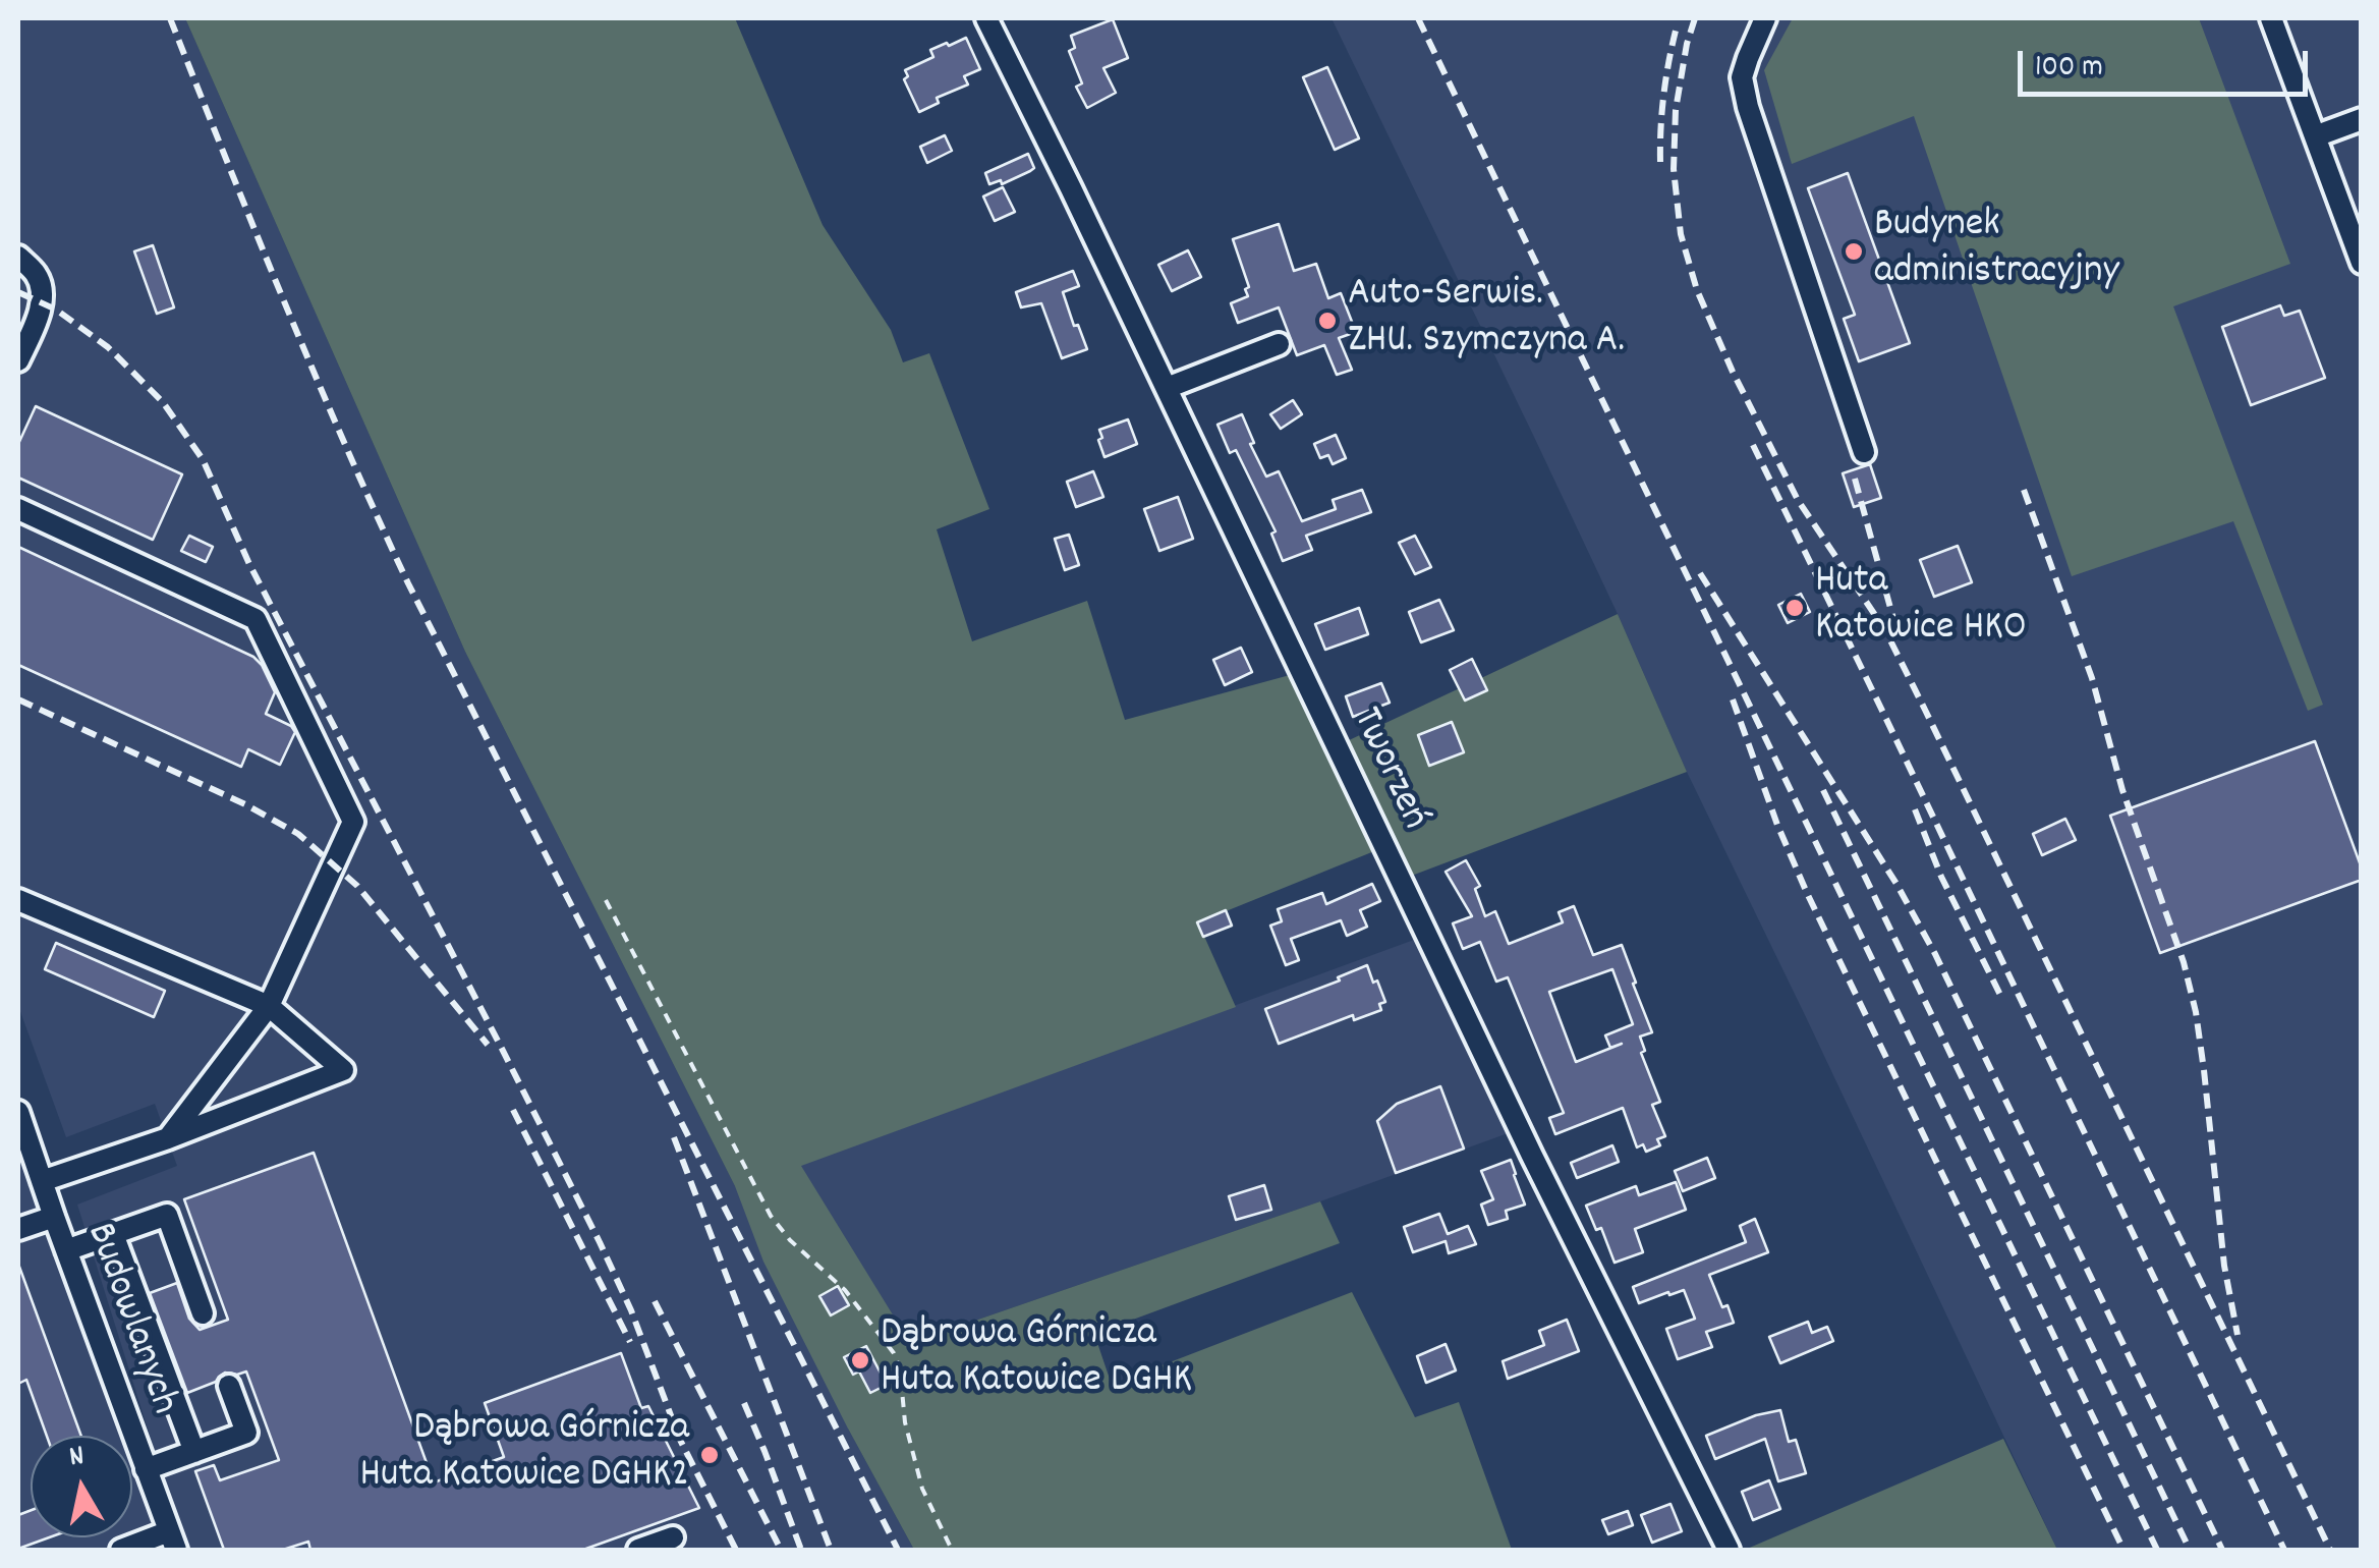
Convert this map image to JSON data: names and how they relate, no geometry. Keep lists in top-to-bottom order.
{
  "streets": {
    "street": ["Tworzeń", "Budowlanych"]
  },
  "places": [
    "Budynek administracyjny",
    "Auto-Serwis. ZHU. Szymczyna A.",
    "Huta Katowice HKO",
    "Dąbrowa Górnicza Huta Katowice DGHK",
    "Dąbrowa Górnicza Huta Katowice DGHK2"
  ],
  "scale_bar": "100 m",
  "north": "top"
}
